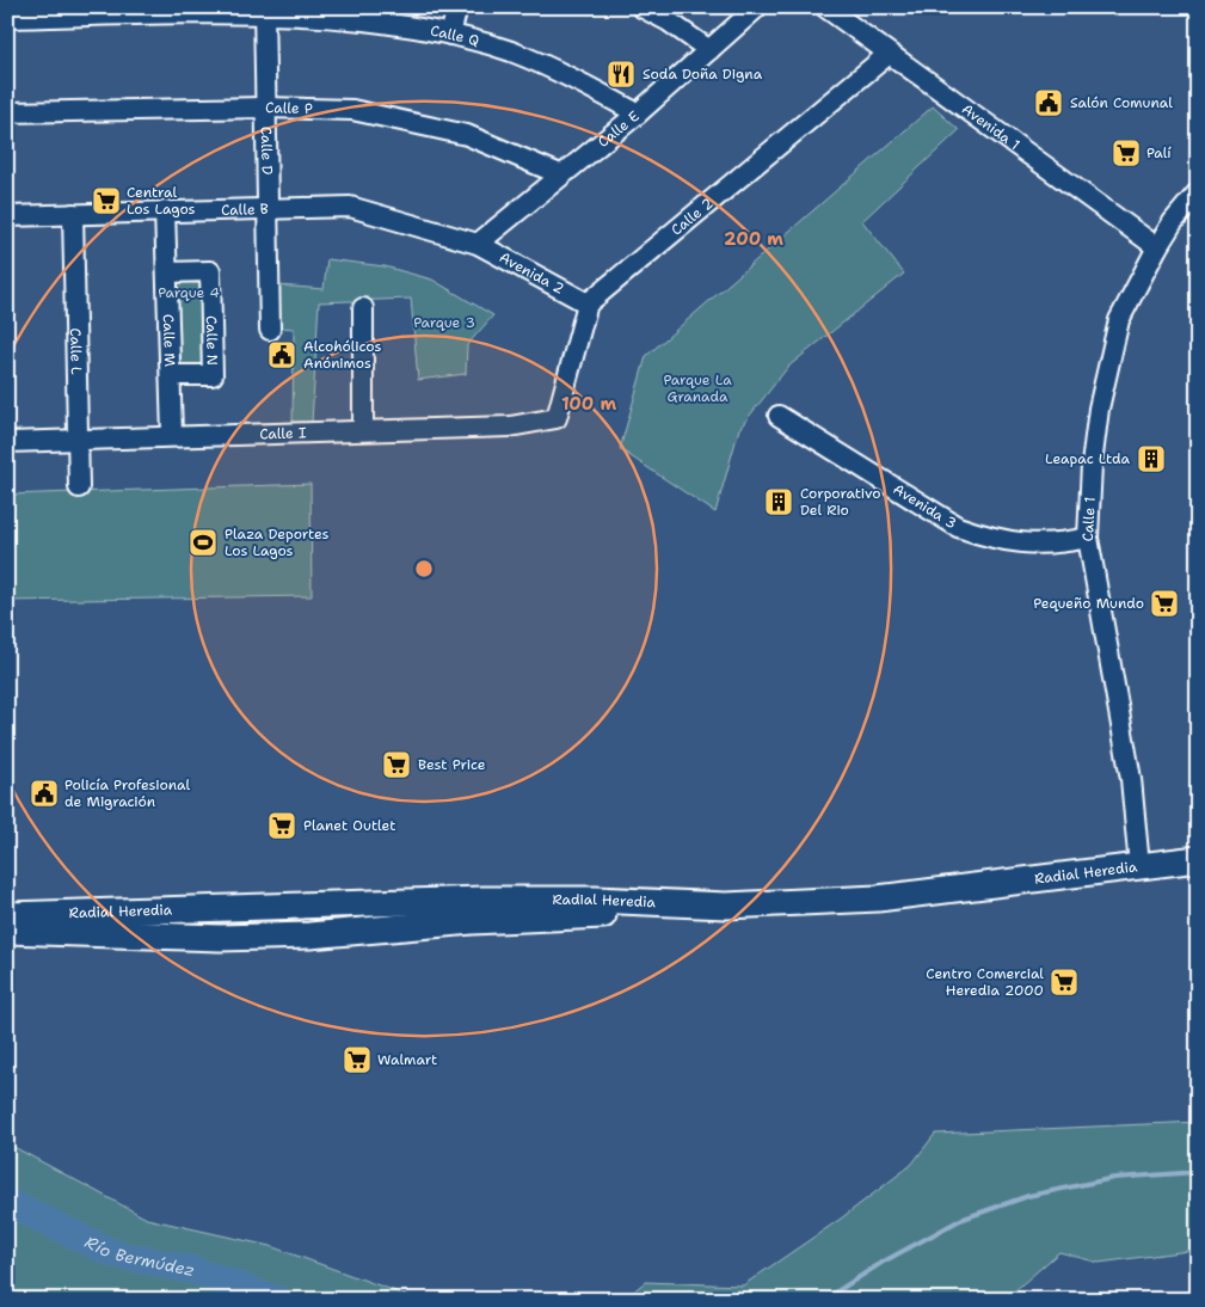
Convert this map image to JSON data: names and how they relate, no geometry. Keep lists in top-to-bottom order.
{
  "streets": {
    "main road": ["Radial Heredia"],
    "street": [
      "Calle Q",
      "Calle P",
      "Calle E",
      "Avenida 1",
      "Calle D",
      "Calle B",
      "Calle 2",
      "Avenida 2",
      "Calle M",
      "Calle N",
      "Calle L",
      "Calle I",
      "Avenida 3",
      "Calle 1"
    ]
  },
  "crossings": [
    ["Calle Q", "Calle E"],
    ["Calle Q", "Calle D"],
    ["Calle P", "Calle E"],
    ["Calle P", "Calle D"],
    ["Calle E", "Calle B"],
    ["Calle E", "Avenida 2"],
    ["Avenida 1", "Calle 2"],
    ["Avenida 1", "Calle 1"],
    ["Calle D", "Calle B"],
    ["Calle B", "Avenida 2"],
    ["Calle B", "Calle M"],
    ["Calle B", "Calle L"],
    ["Calle 2", "Avenida 2"],
    ["Calle 2", "Calle I"],
    ["Avenida 2", "Calle I"],
    ["Calle M", "Calle N"],
    ["Calle M", "Calle I"],
    ["Calle L", "Calle I"],
    ["Avenida 3", "Calle 1"],
    ["Calle 1", "Radial Heredia"]
  ],
  "water": ["Río Bermúdez"],
  "parks": ["Parque 4", "Parque 3", "Parque La Granada"],
  "places": {
    "restaurant": ["Soda Doña Digna"],
    "public building": ["Salón Comunal", "Alcohólicos Anónimos", "Policía Profesional de Migración"],
    "supermarket": [
      "Palí",
      "Central Los Lagos",
      "Pequeño Mundo",
      "Best Price",
      "Planet Outlet",
      "Centro Comercial Heredia 2000",
      "Walmart"
    ],
    "building": ["Leapac Ltda", "Corporativo Del Rio"],
    "sports": ["Plaza Deportes Los Lagos"]
  },
  "rings": ["200 m", "100 m"]
}
